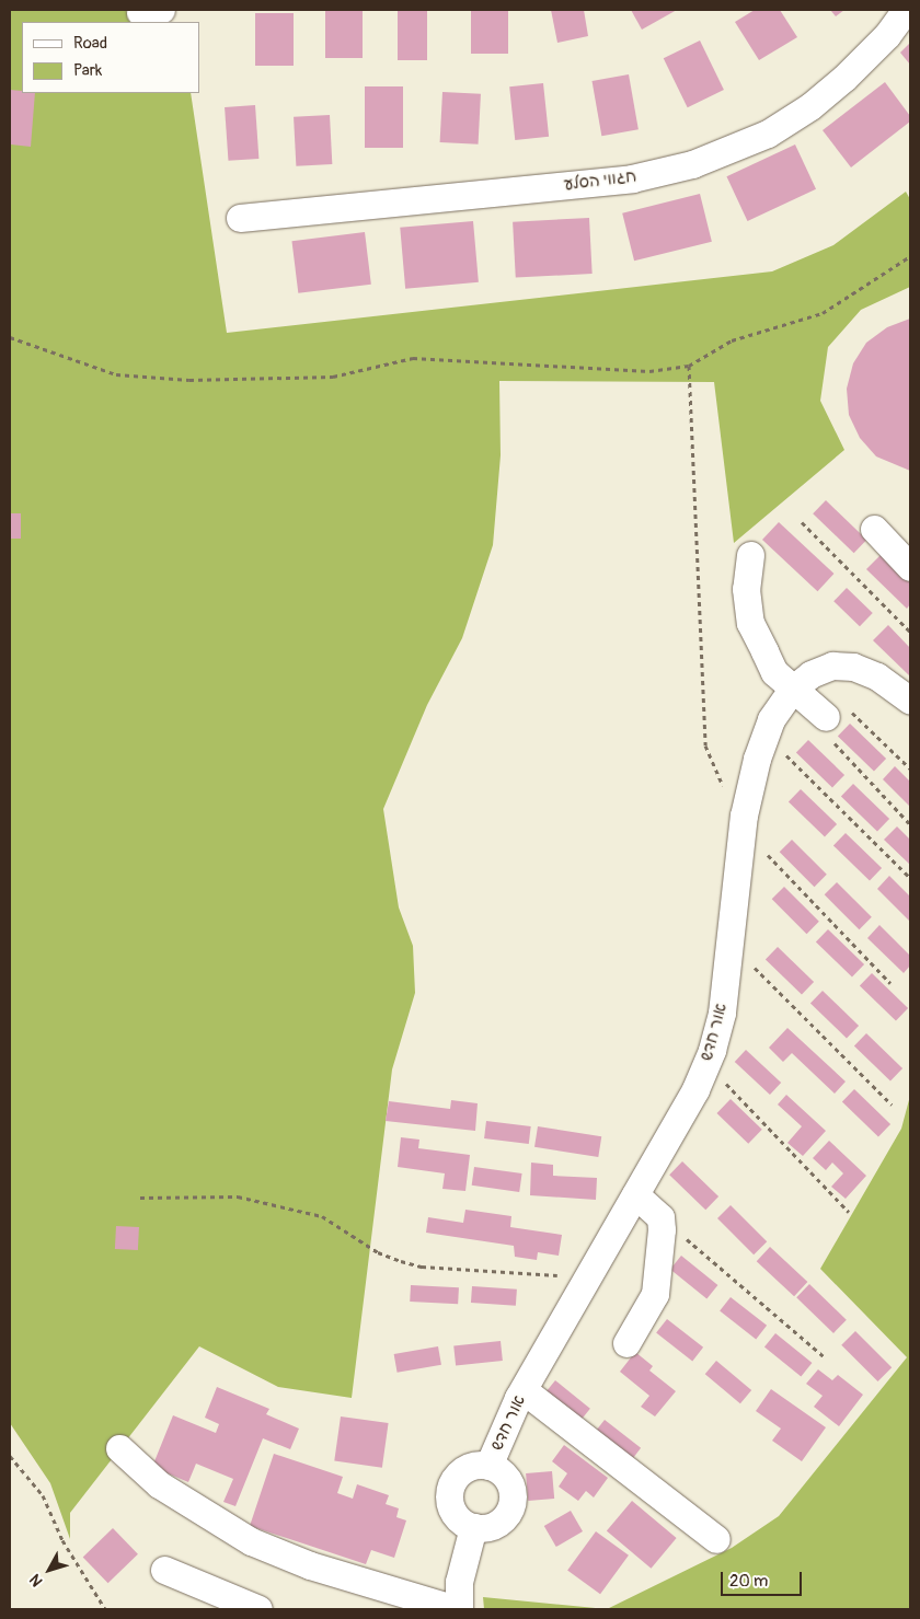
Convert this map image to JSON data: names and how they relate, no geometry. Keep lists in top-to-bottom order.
{
  "streets": {
    "street": ["חגווי הסלע", "אור חדש"]
  },
  "legend": ["Road", "Park"],
  "scale_bar": "20 m",
  "north": "bottom left"
}
